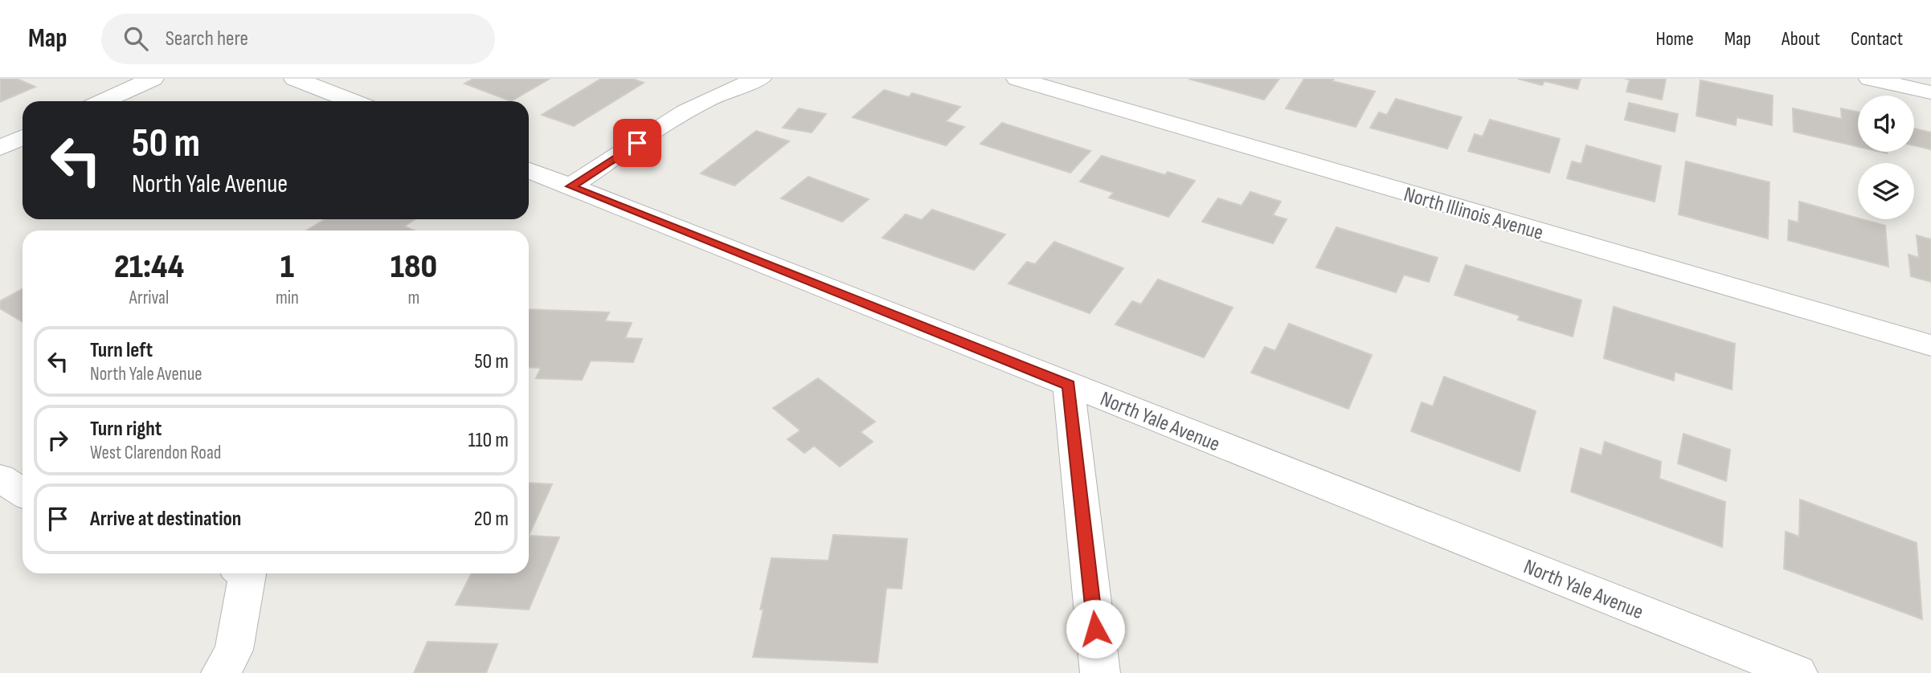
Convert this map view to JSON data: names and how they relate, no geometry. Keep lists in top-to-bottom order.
{
  "streets": {
    "street": ["North Illinois Avenue", "North Yale Avenue"]
  },
  "page": {
    "header": "Map",
    "search": "Search here",
    "nav": [
      "Home",
      "Map",
      "About",
      "Contact"
    ],
    "turn": ["50 m", "North Yale Avenue"],
    "eta": [
      "21:44",
      "Arrival",
      "1",
      "min",
      "180",
      "m"
    ],
    "list": [
      {
        "name": "Turn left",
        "note": "North Yale Avenue",
        "value": "50 m"
      },
      {
        "name": "Turn right",
        "note": "West Clarendon Road",
        "value": "110 m"
      },
      {
        "name": "Arrive at destination",
        "value": "20 m"
      }
    ]
  }
}
